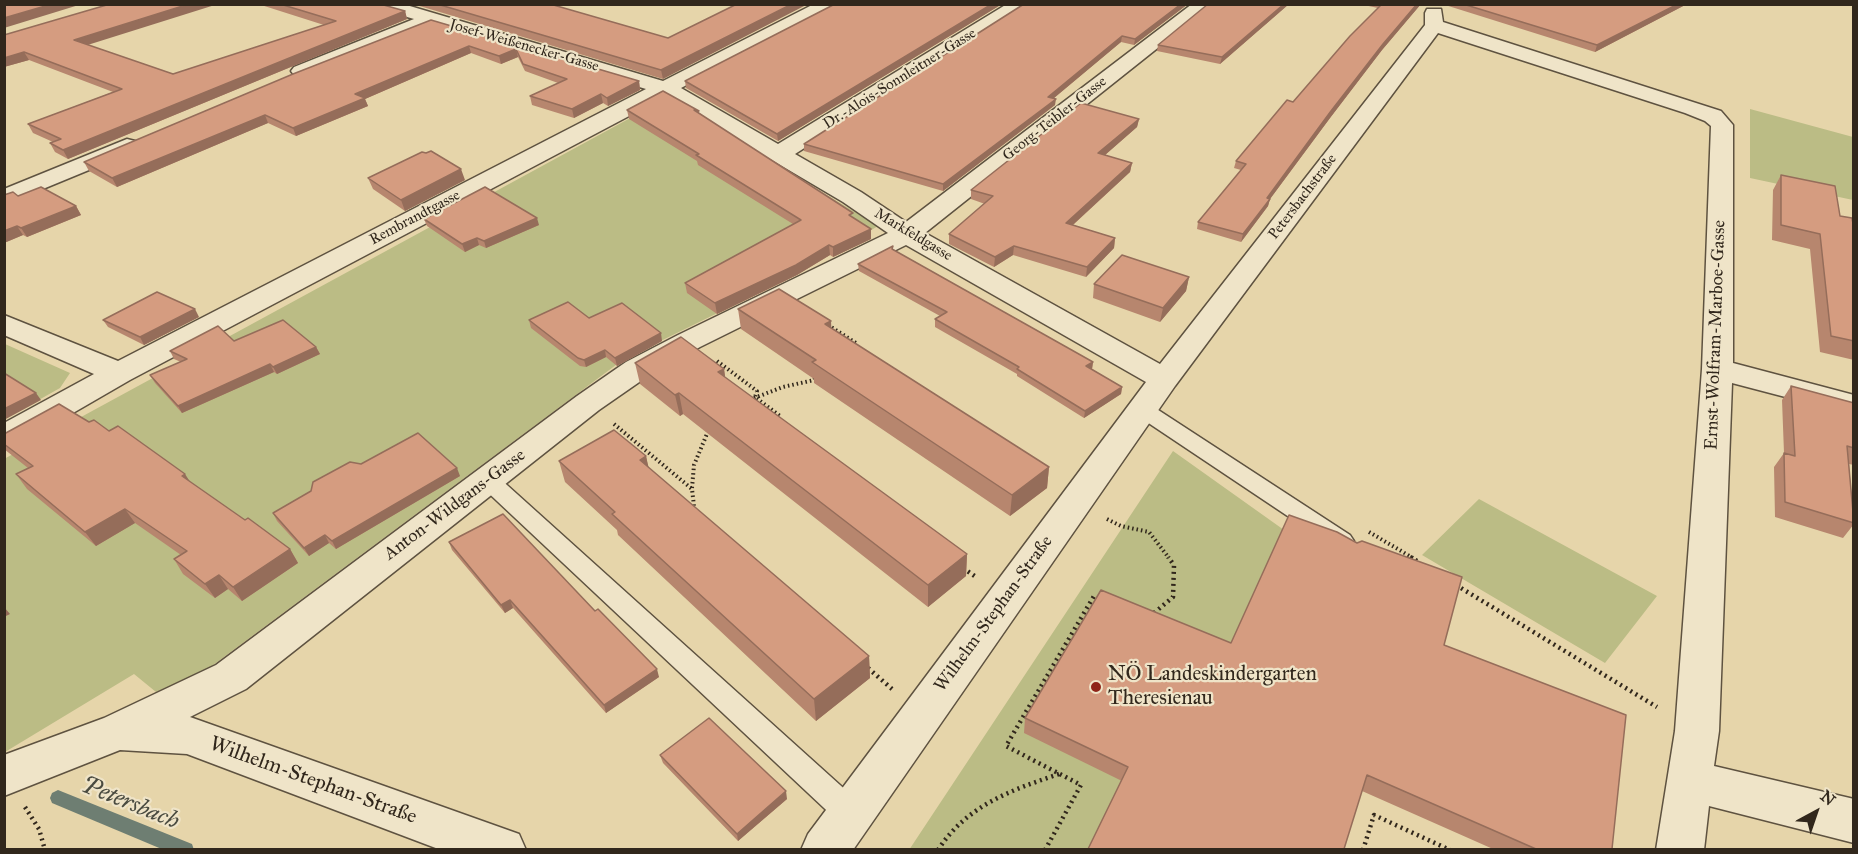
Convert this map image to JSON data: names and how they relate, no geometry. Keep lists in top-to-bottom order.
{
  "streets": {
    "street": [
      "Josef-Weißenecker-Gasse",
      "Dr.-Alois-Sonnleitner-Gasse",
      "Georg-Teibler-Gasse",
      "Petersbachstraße",
      "Rembrandtgasse",
      "Markfeldgasse",
      "Ernst-Wolfram-Marboe-Gasse",
      "Anton-Wildgans-Gasse",
      "Wilhelm-Stephan-Straße"
    ]
  },
  "crossings": [
    ["Josef-Weißenecker-Gasse", "Rembrandtgasse"],
    ["Josef-Weißenecker-Gasse", "Markfeldgasse"],
    ["Dr.-Alois-Sonnleitner-Gasse", "Markfeldgasse"],
    ["Georg-Teibler-Gasse", "Markfeldgasse"],
    ["Georg-Teibler-Gasse", "Anton-Wildgans-Gasse"],
    ["Petersbachstraße", "Markfeldgasse"],
    ["Petersbachstraße", "Ernst-Wolfram-Marboe-Gasse"],
    ["Petersbachstraße", "Wilhelm-Stephan-Straße"],
    ["Rembrandtgasse", "Markfeldgasse"],
    ["Markfeldgasse", "Anton-Wildgans-Gasse"],
    ["Markfeldgasse", "Wilhelm-Stephan-Straße"],
    ["Anton-Wildgans-Gasse", "Wilhelm-Stephan-Straße"]
  ],
  "water": ["Petersbach"],
  "places": ["NÖ Landeskindergarten Theresienau"],
  "north": "top right"
}
